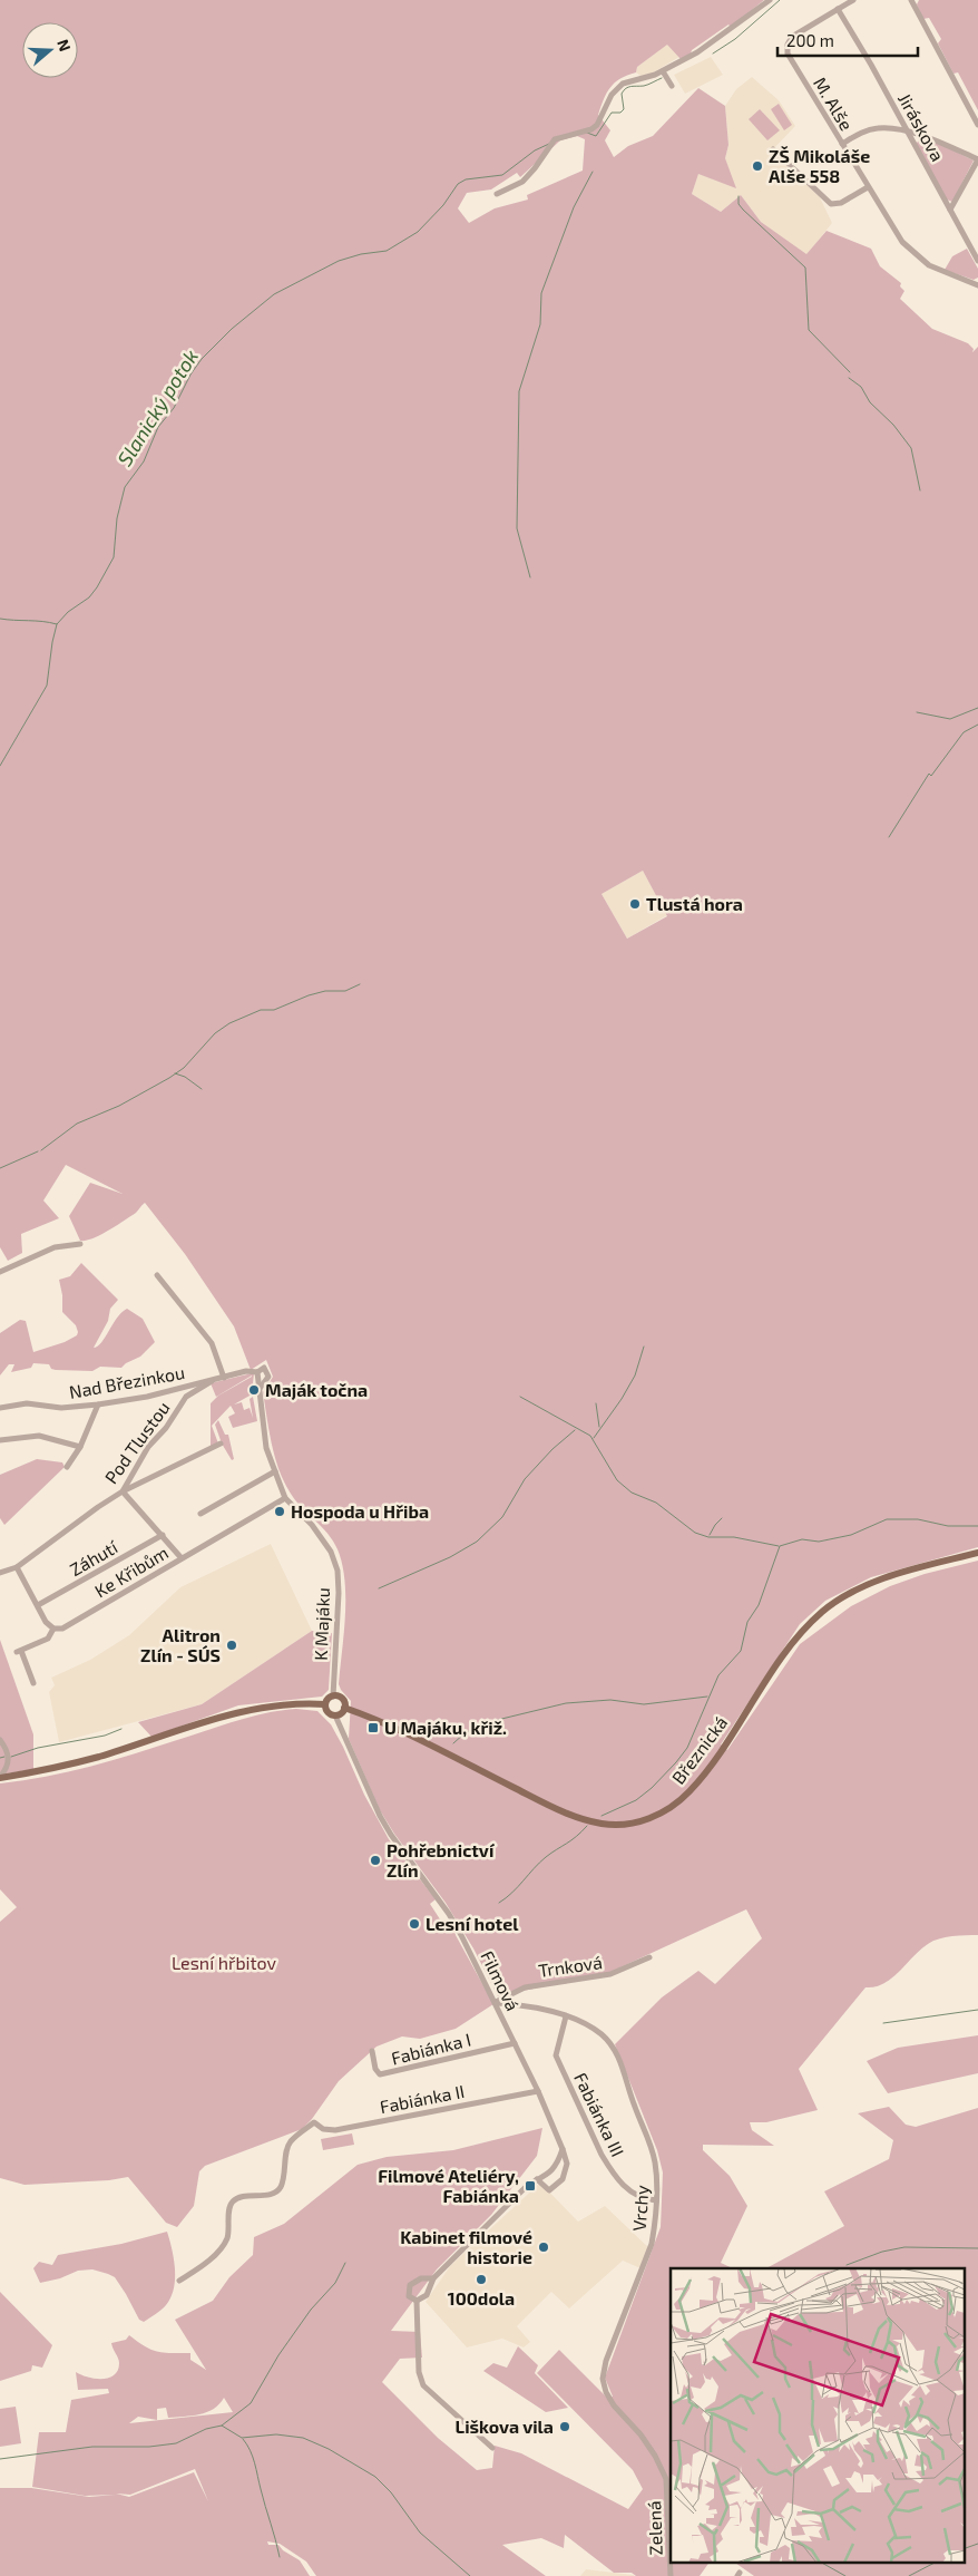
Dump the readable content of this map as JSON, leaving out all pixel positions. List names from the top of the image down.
{
  "streets": {
    "main road": ["Březnická"],
    "street": [
      "M. Alše",
      "Jiráskova",
      "Nad Březinkou",
      "Pod Tlustou",
      "Záhutí",
      "Ke Křibům",
      "K Majáku",
      "Trnková",
      "Filmová",
      "Fabiánka I",
      "Fabiánka II",
      "Fabiánka III",
      "Vrchy",
      "Zelená"
    ]
  },
  "crossings": [
    ["M. Alše", "Jiráskova"],
    ["Nad Březinkou", "Pod Tlustou"],
    ["Nad Březinkou", "K Majáku"],
    ["Ke Křibům", "K Majáku"],
    ["K Majáku", "Březnická"],
    ["K Majáku", "Filmová"],
    ["Březnická", "Filmová"],
    ["Trnková", "Filmová"],
    ["Trnková", "Vrchy"],
    ["Filmová", "Fabiánka I"],
    ["Filmová", "Fabiánka II"],
    ["Filmová", "Vrchy"],
    ["Fabiánka III", "Vrchy"],
    ["Vrchy", "Zelená"]
  ],
  "water": ["Slanický potok"],
  "parks": ["Lesní hřbitov"],
  "places": {
    "other": [
      "ZŠ Mikoláše Alše 558",
      "Tlustá hora",
      "Maják točna",
      "Hospoda u Hřiba",
      "Alitron Zlín - SÚS",
      "Pohřebnictví Zlín",
      "Lesní hotel",
      "Kabinet filmové historie",
      "100dola",
      "Liškova vila"
    ],
    "transit": ["U Majáku, křiž.", "Filmové Ateliéry, Fabiánka"]
  },
  "scale_bar": "200 m",
  "north": "right"
}
